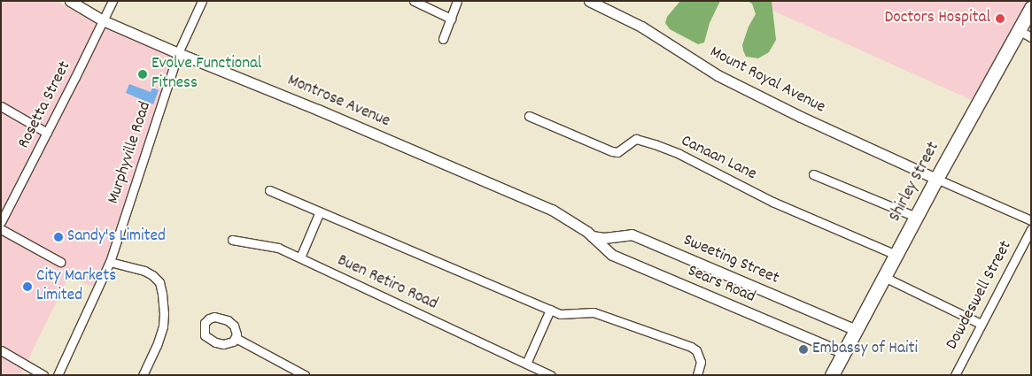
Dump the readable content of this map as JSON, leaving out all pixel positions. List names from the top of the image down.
{
  "streets": {
    "highway": ["Shirley Street"],
    "street": [
      "Mount Royal Avenue",
      "Montrose Avenue",
      "Rosetta Street",
      "Murphyville Road",
      "Canaan Lane",
      "Sweeting Street",
      "Buen Retiro Road",
      "Sears Road",
      "Dowdeswell Street"
    ]
  },
  "crossings": [
    ["Mount Royal Avenue", "Shirley Street"],
    ["Montrose Avenue", "Rosetta Street"],
    ["Montrose Avenue", "Murphyville Road"],
    ["Montrose Avenue", "Sweeting Street"],
    ["Montrose Avenue", "Sears Road"],
    ["Canaan Lane", "Shirley Street"],
    ["Shirley Street", "Sweeting Street"],
    ["Shirley Street", "Sears Road"],
    ["Sweeting Street", "Sears Road"]
  ],
  "places": [
    "Doctors Hospital",
    "Evolve Functional Fitness",
    "Sandy's Limited",
    "City Markets Limited",
    "Embassy of Haiti"
  ]
}
